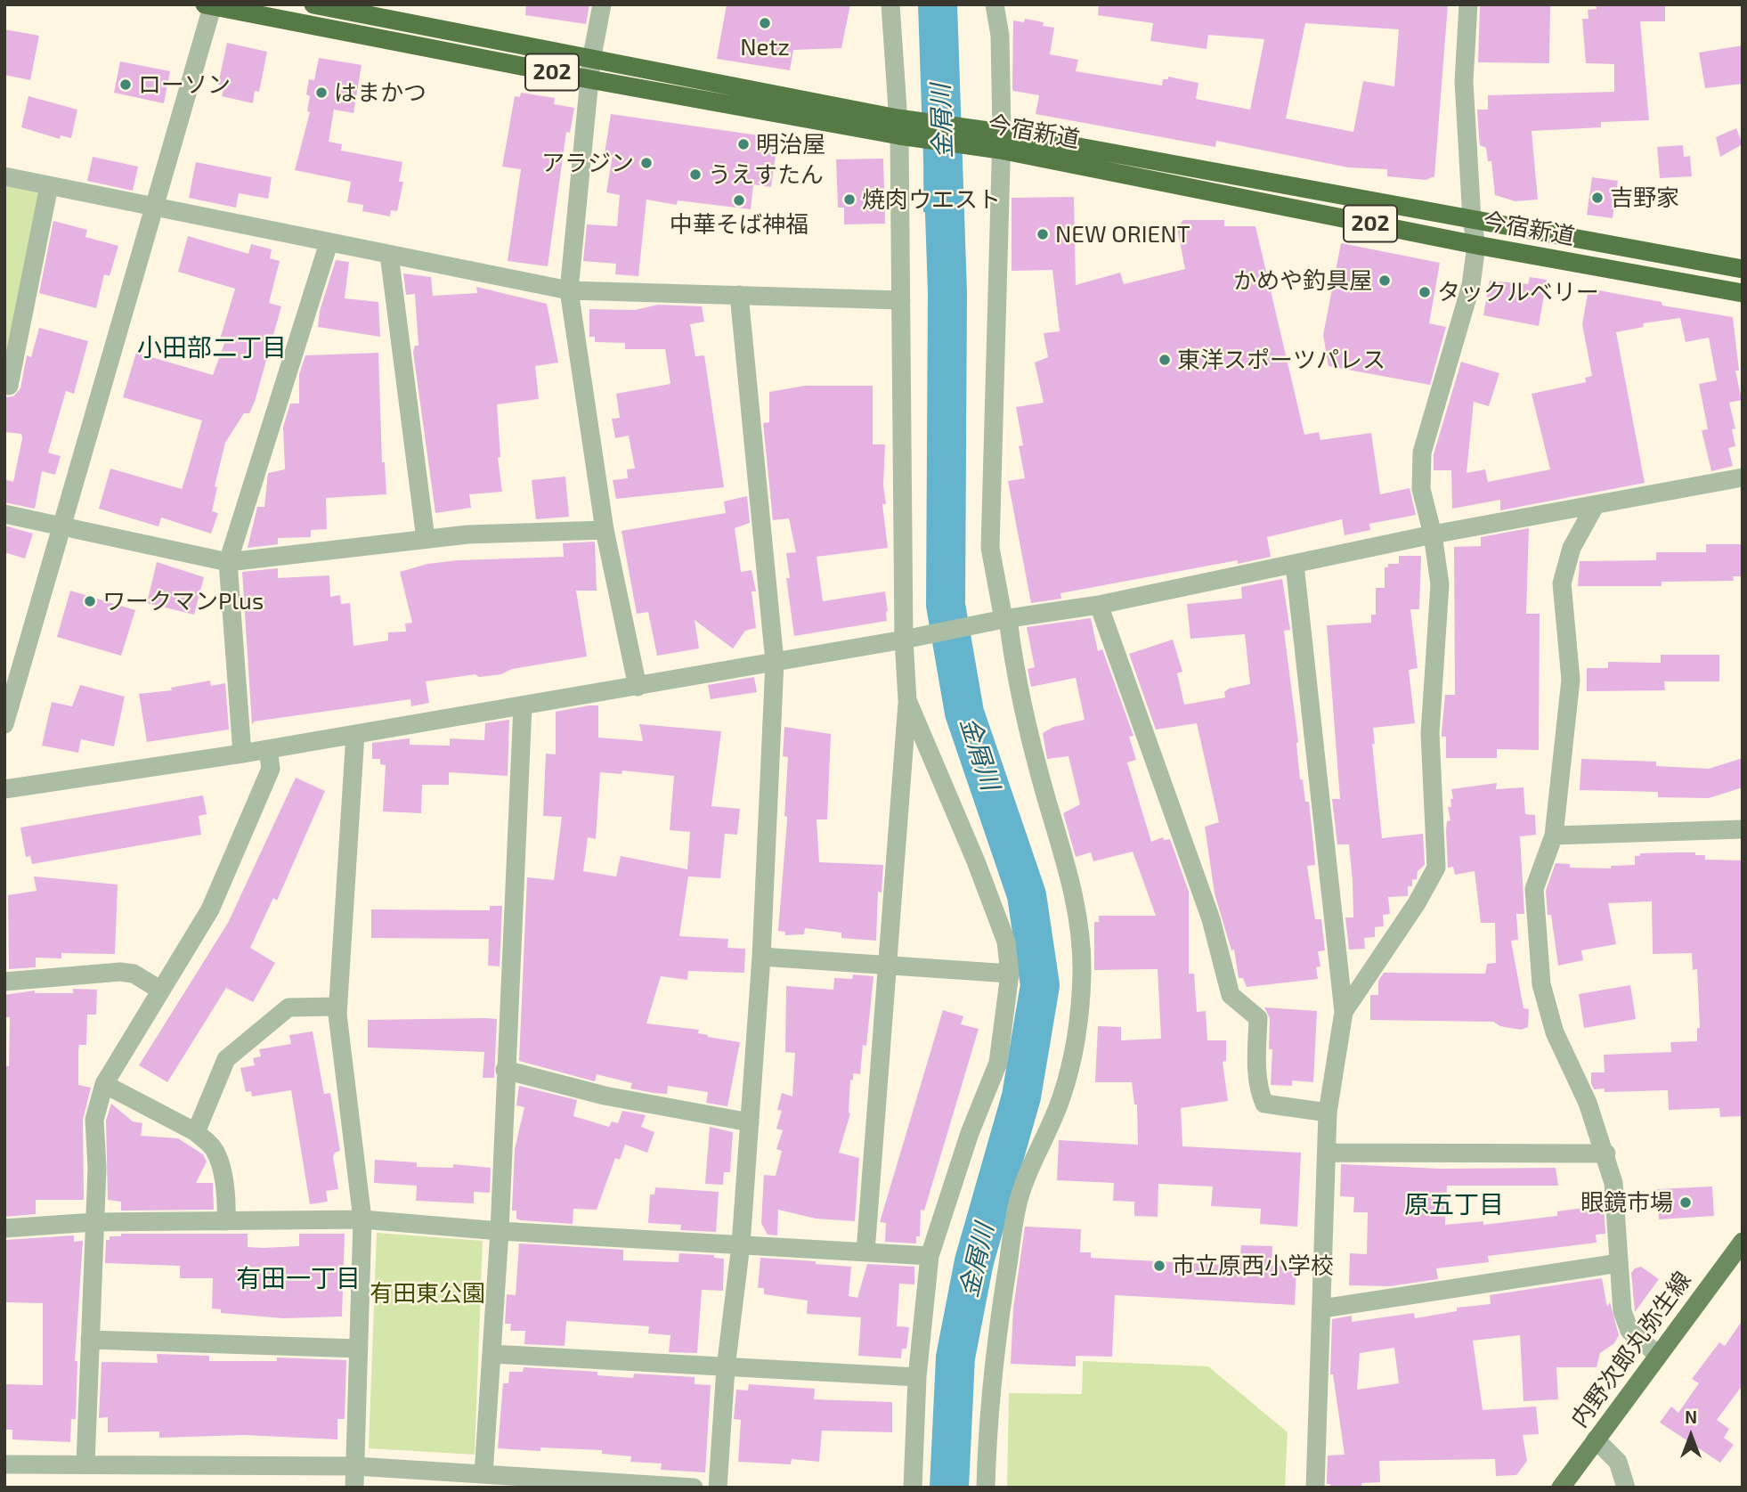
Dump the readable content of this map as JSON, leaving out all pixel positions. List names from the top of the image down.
{
  "streets": {
    "highway": ["202", "今宿新道"],
    "main road": ["内野次郎丸弥生線"]
  },
  "districts": ["小田部二丁目", "原五丁目", "有田一丁目"],
  "water": ["金屑川"],
  "parks": ["有田東公園"],
  "places": [
    "Netz",
    "ローソン",
    "はまかつ",
    "明治屋",
    "アラジン",
    "うえすたん",
    "吉野家",
    "焼肉ウエスト",
    "中華そば神福",
    "NEW ORIENT",
    "かめや釣具屋",
    "タックルベリー",
    "東洋スポーツパレス",
    "ワークマンPlus",
    "眼鏡市場",
    "市立原西小学校"
  ],
  "north": "top"
}
